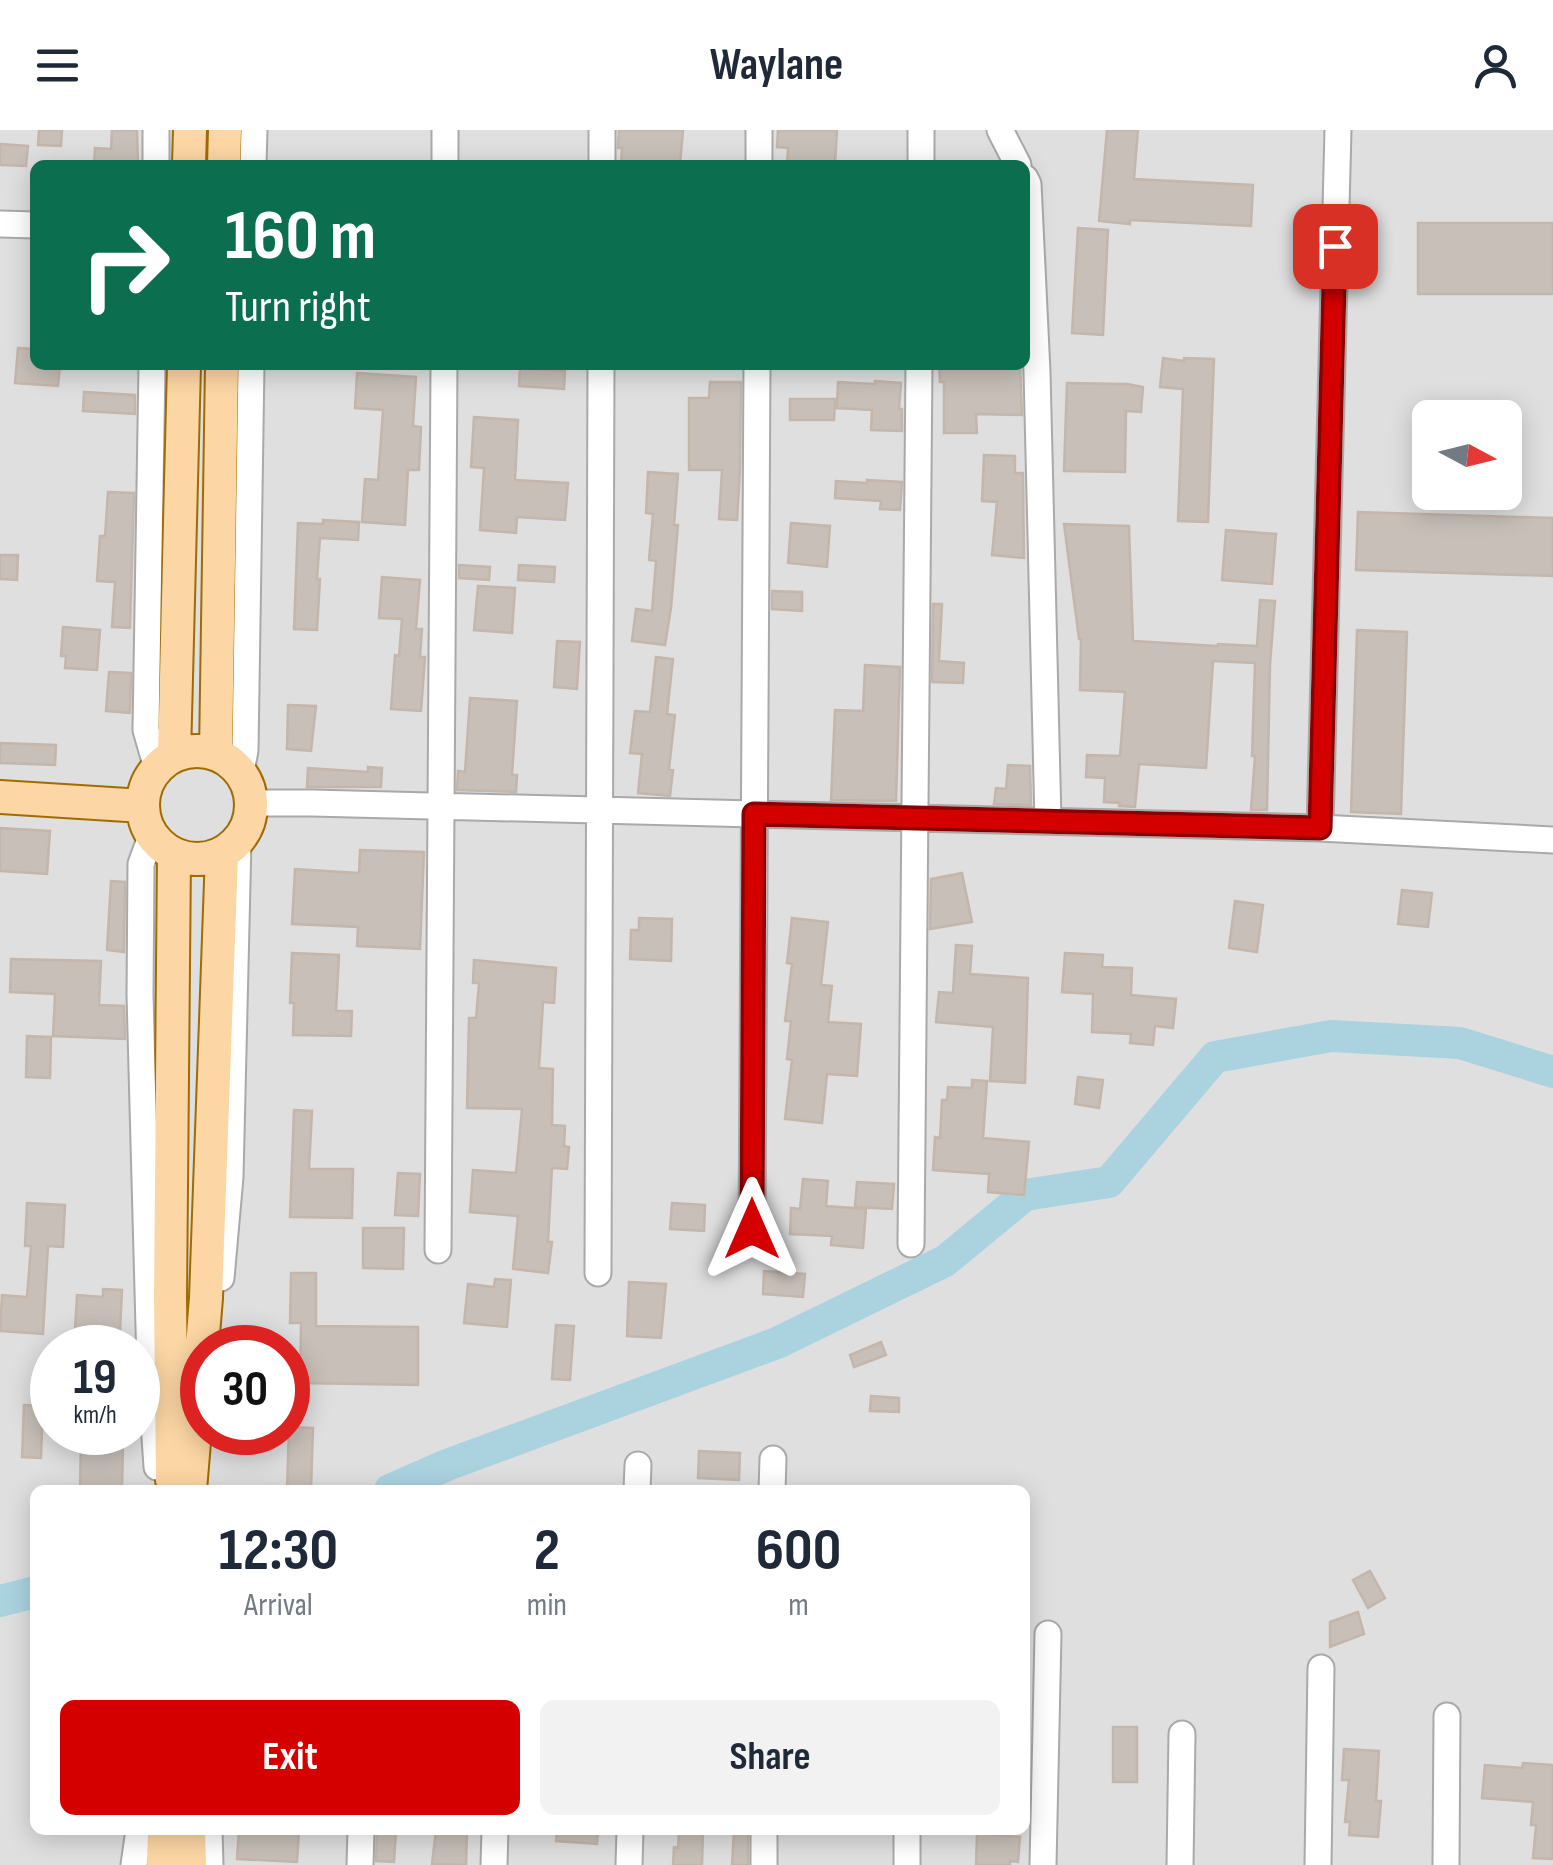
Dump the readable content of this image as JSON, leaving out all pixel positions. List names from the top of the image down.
{
  "north": "right",
  "page": {
    "header": "Waylane",
    "turn": ["160 m", "Turn right"],
    "speed": "19 km/h",
    "limit": "30",
    "eta": [
      "12:30",
      "Arrival",
      "2",
      "min",
      "600",
      "m"
    ],
    "buttons": ["Exit", "Share"]
  }
}
